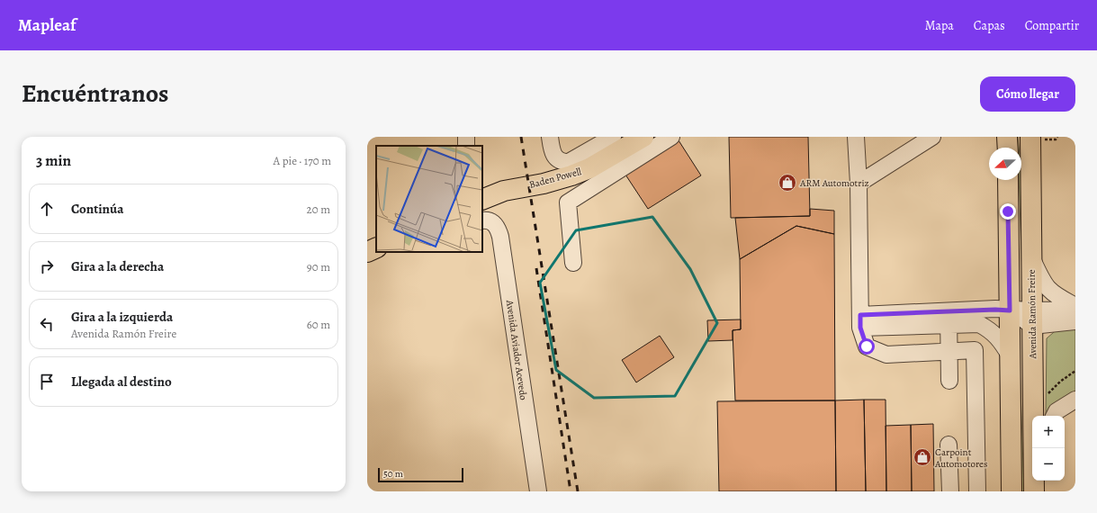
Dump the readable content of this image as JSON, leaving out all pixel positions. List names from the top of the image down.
{
  "streets": {
    "main road": ["Baden Powell", "Avenida Ramón Freire"],
    "street": ["Avenida Aviador Acevedo"]
  },
  "places": {
    "shop": ["ARM Automotriz", "Carpoint Automotores"]
  },
  "scale_bar": "50 m",
  "north": "left",
  "page": {
    "header": "Mapleaf",
    "nav": ["Mapa", "Capas", "Compartir"],
    "title": "Encuéntranos",
    "buttons": "Cómo llegar",
    "heading": ["3 min", "A pie · 170 m"],
    "list": [
      ["Continúa", "20 m"],
      ["Gira a la derecha", "90 m"],
      ["Gira a la izquierda", "Avenida Ramón Freire", "60 m"],
      "Llegada al destino"
    ],
    "map_buttons": ["+", "−"],
    "scale": "50 m"
  }
}
